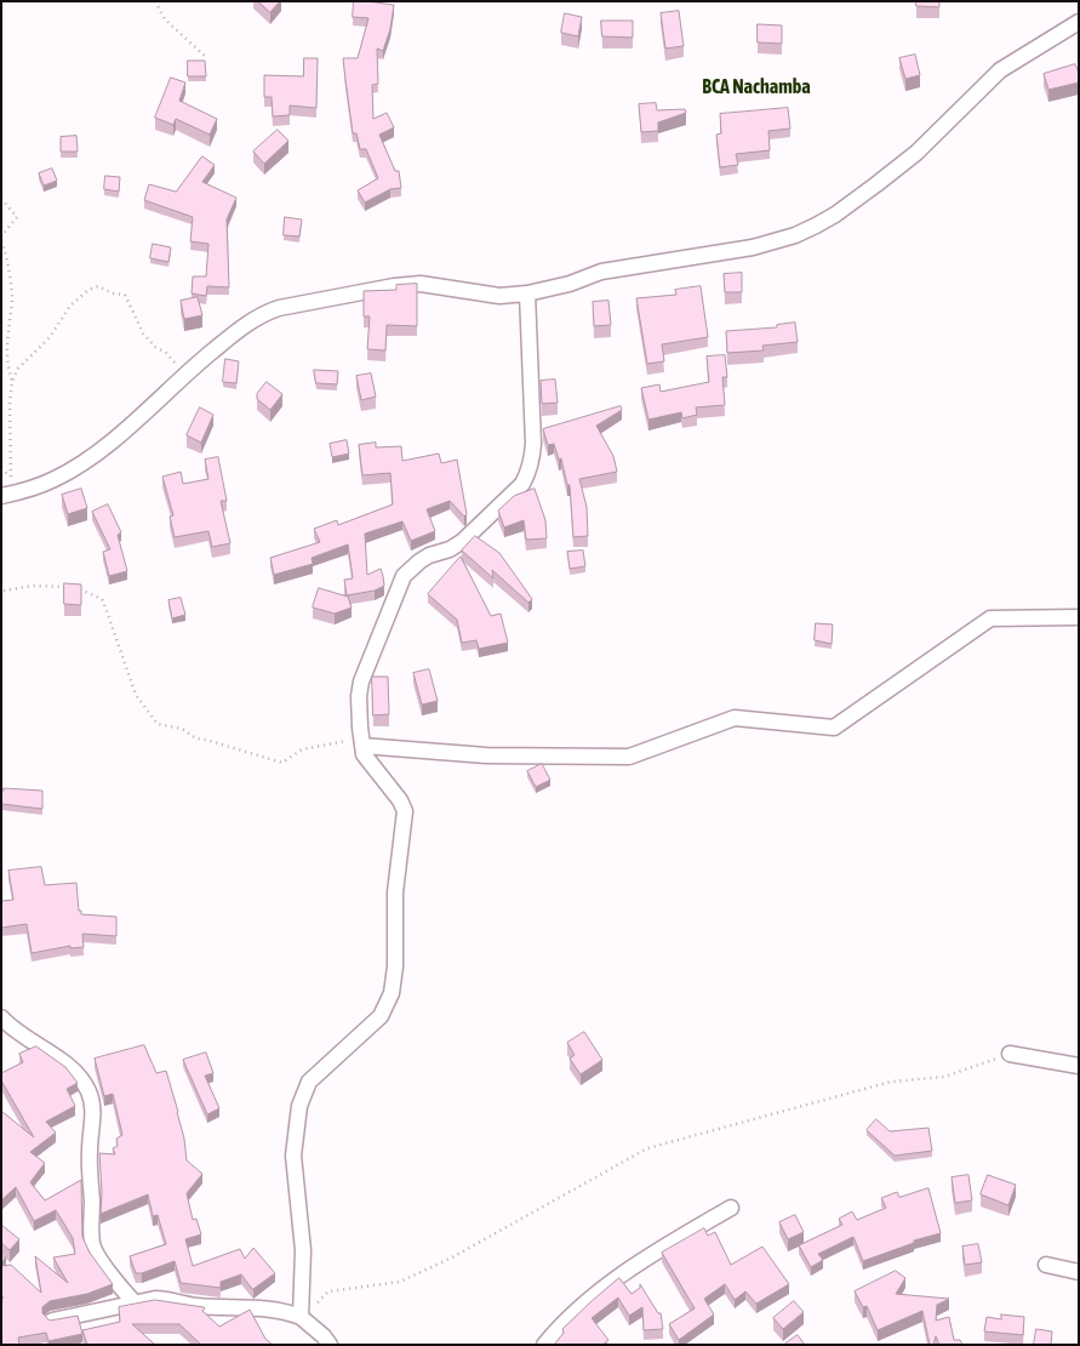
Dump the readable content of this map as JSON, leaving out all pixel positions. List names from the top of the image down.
{
  "districts": ["BCA Nachamba"]
}
